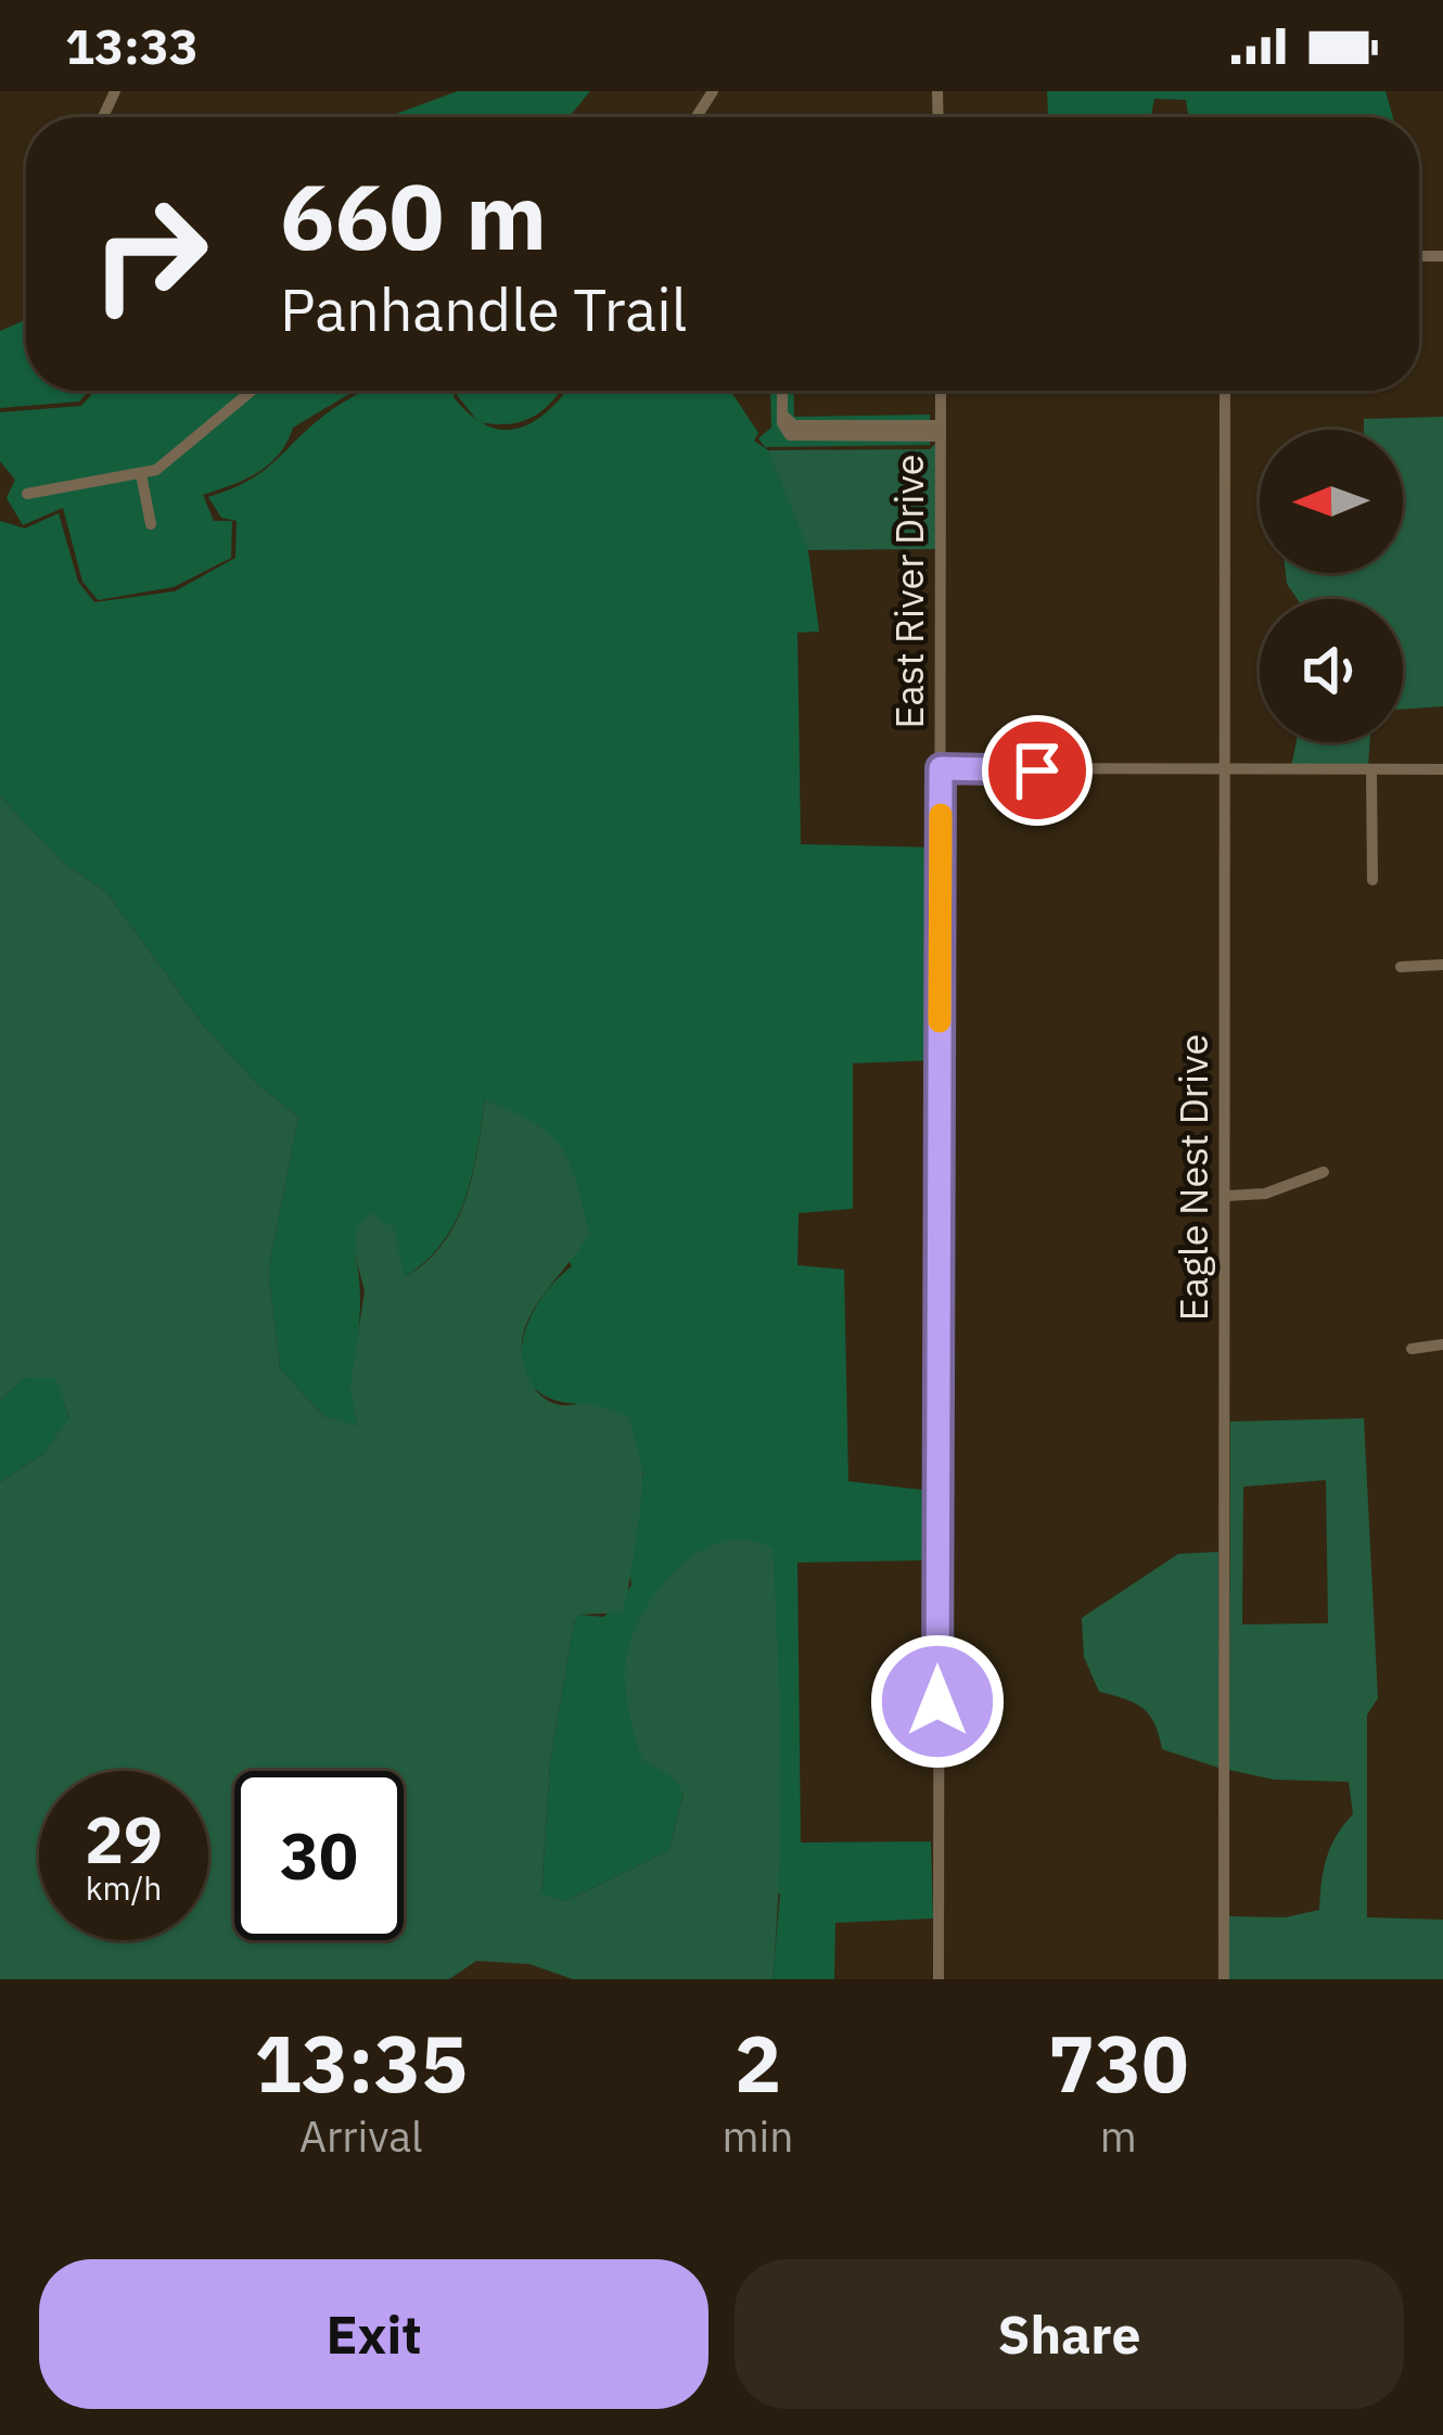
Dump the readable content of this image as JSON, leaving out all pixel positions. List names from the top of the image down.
{
  "streets": {
    "street": ["East River Drive", "Eagle Nest Drive"]
  },
  "north": "left",
  "page": {
    "status": "13:33",
    "turn": ["660 m", "Panhandle Trail"],
    "speed": "29 km/h",
    "limit": "30",
    "eta": [
      "13:35",
      "Arrival",
      "2",
      "min",
      "730",
      "m"
    ],
    "buttons": ["Exit", "Share"]
  }
}
